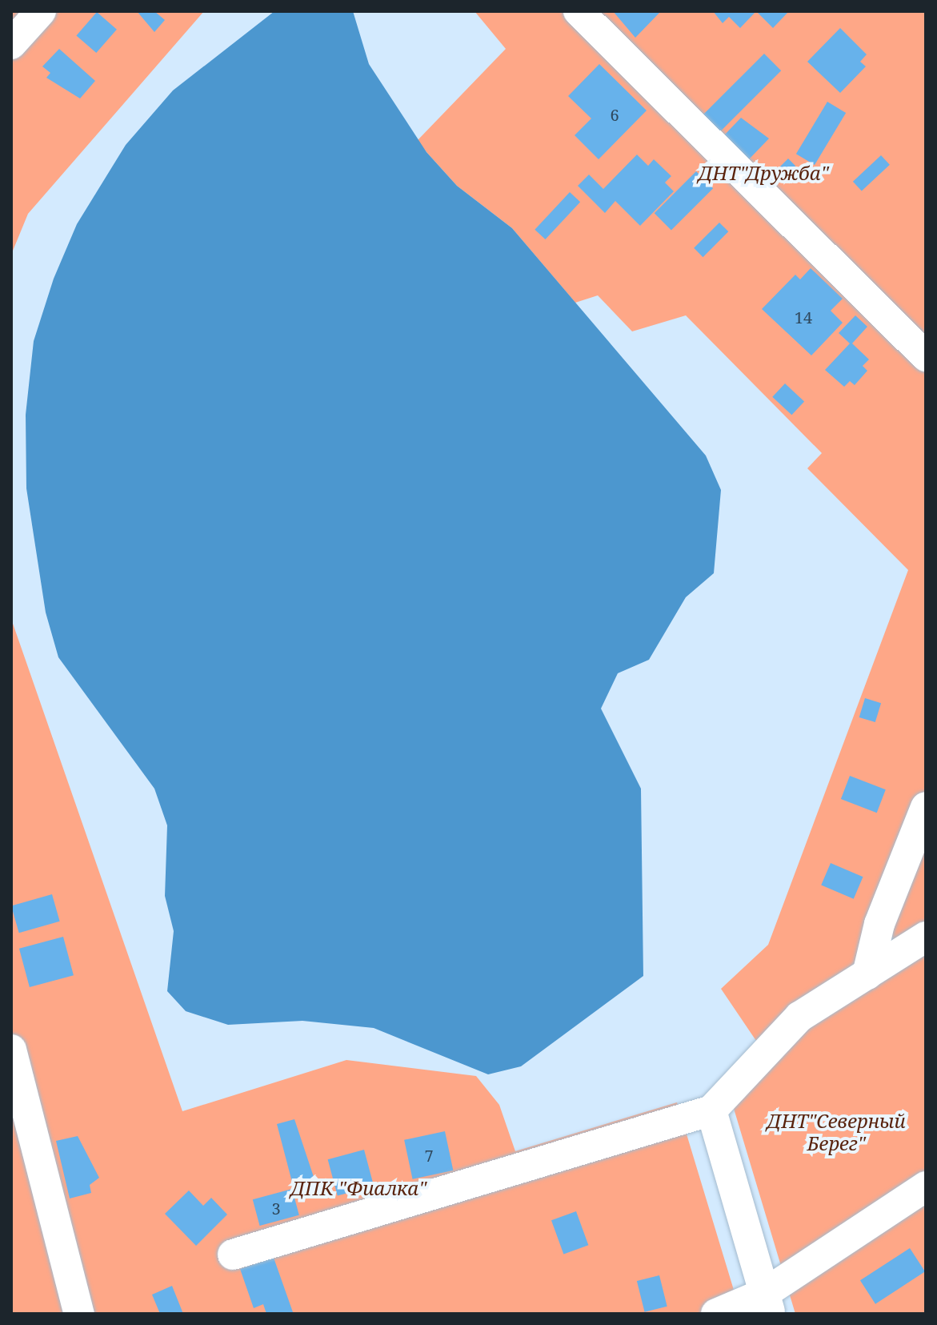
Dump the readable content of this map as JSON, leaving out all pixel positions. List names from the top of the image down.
{
  "parks": ["ДНТ\"Дружба\"", "ДНТ\"Северный Берег\"", "ДПК \"Фиалка\""],
  "house_numbers": [
    "6",
    "14",
    "7",
    "3"
  ]
}
